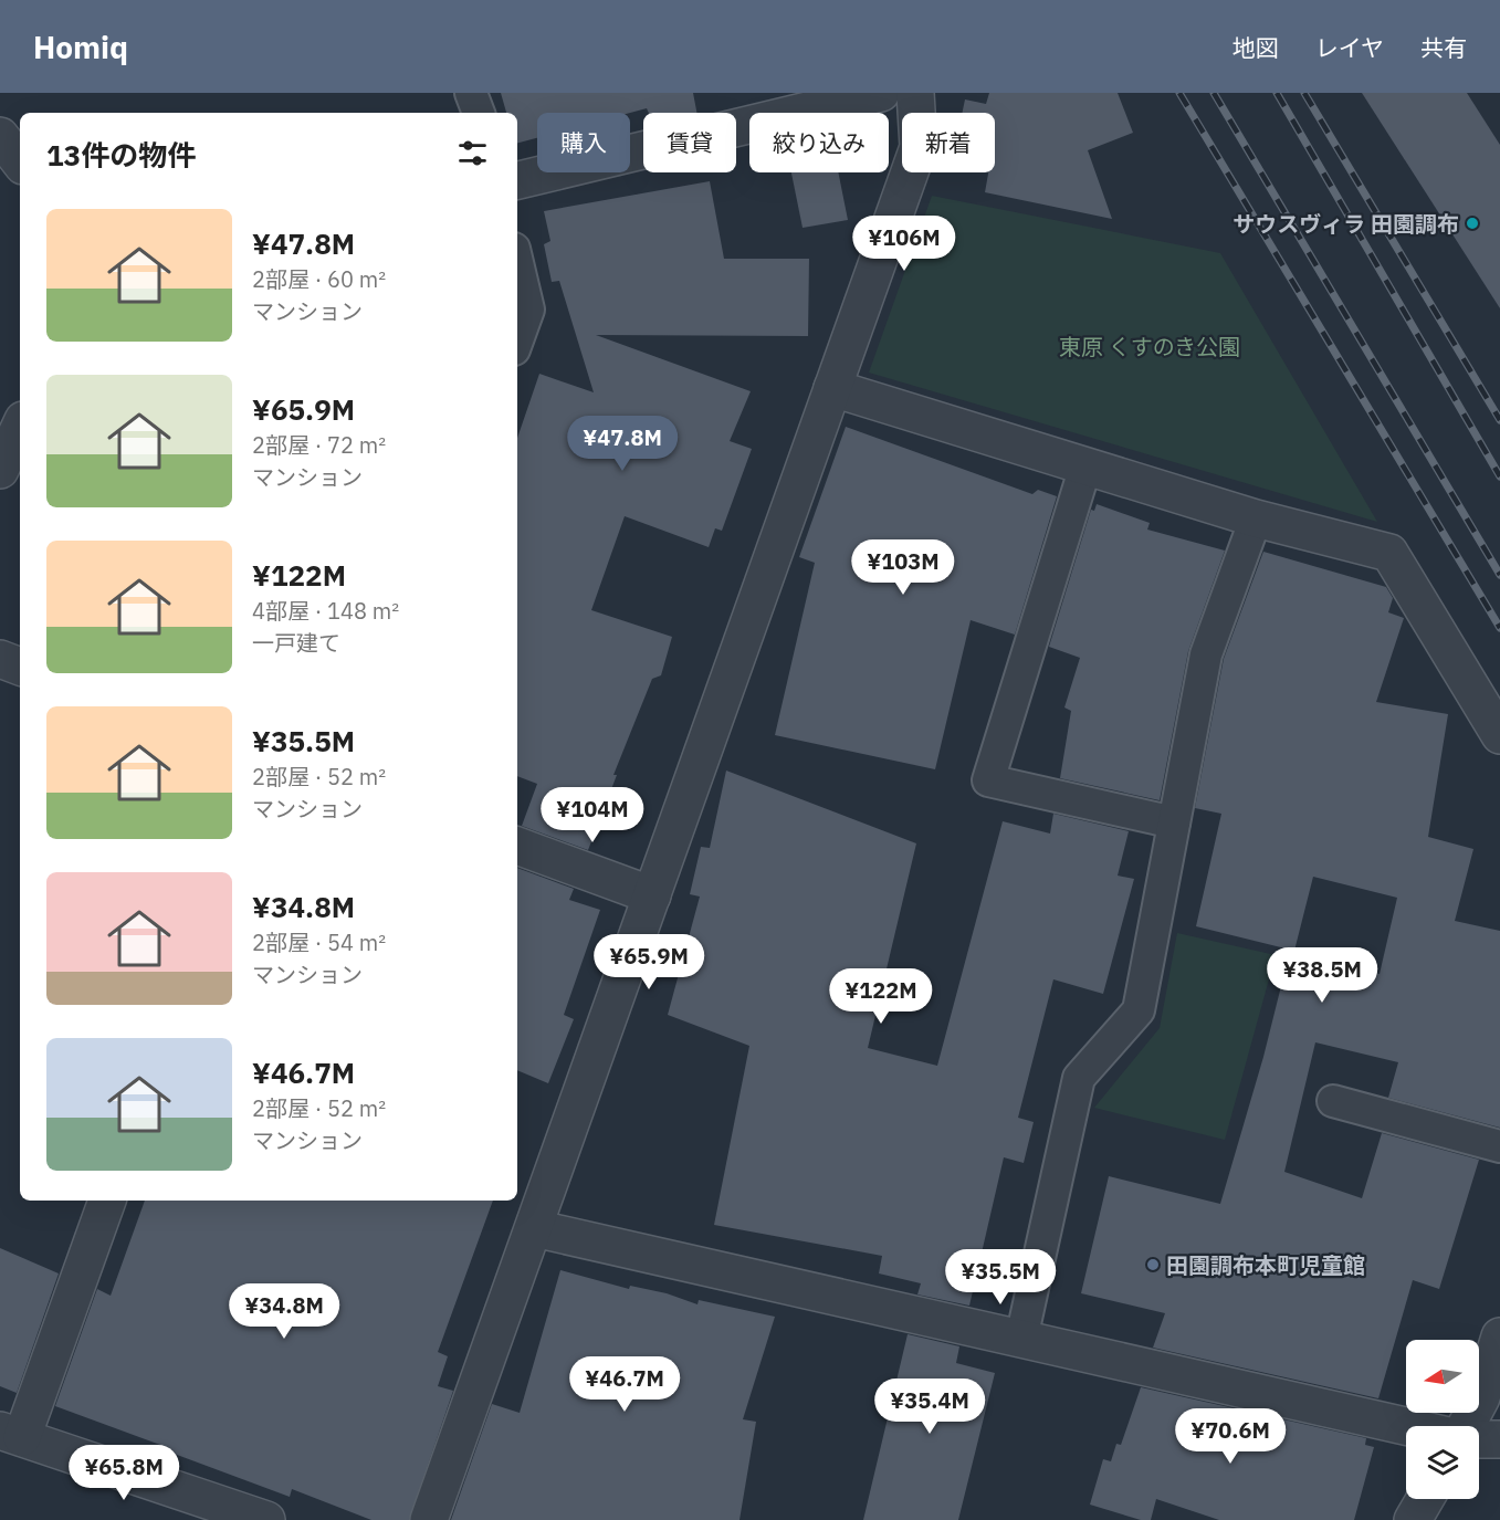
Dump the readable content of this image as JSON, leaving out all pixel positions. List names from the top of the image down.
{
  "parks": ["東原 くすのき公園"],
  "places": ["サウスヴィラ 田園調布", "田園調布本町児童館"],
  "north": "left",
  "page": {
    "header": "Homiq",
    "nav": ["地図", "レイヤ", "共有"],
    "chip": [
      "購入",
      "賃貸",
      "絞り込み",
      "新着"
    ],
    "heading": "13件の物件",
    "list": [
      {
        "name": "¥47.8M",
        "note": "2部屋 · 60 m² · マンション"
      },
      {
        "name": "¥65.9M",
        "note": "2部屋 · 72 m² · マンション"
      },
      {
        "name": "¥122M",
        "note": "4部屋 · 148 m² · 一戸建て"
      },
      {
        "name": "¥35.5M",
        "note": "2部屋 · 52 m² · マンション"
      },
      {
        "name": "¥34.8M",
        "note": "2部屋 · 54 m² · マンション"
      },
      {
        "name": "¥46.7M",
        "note": "2部屋 · 52 m² · マンション"
      }
    ],
    "price": [
      "¥106M",
      "¥47.8M",
      "¥103M",
      "¥104M",
      "¥65.9M",
      "¥38.5M",
      "¥122M",
      "¥35.5M",
      "¥34.8M",
      "¥46.7M",
      "¥35.4M",
      "¥70.6M",
      "¥65.8M"
    ]
  }
}
